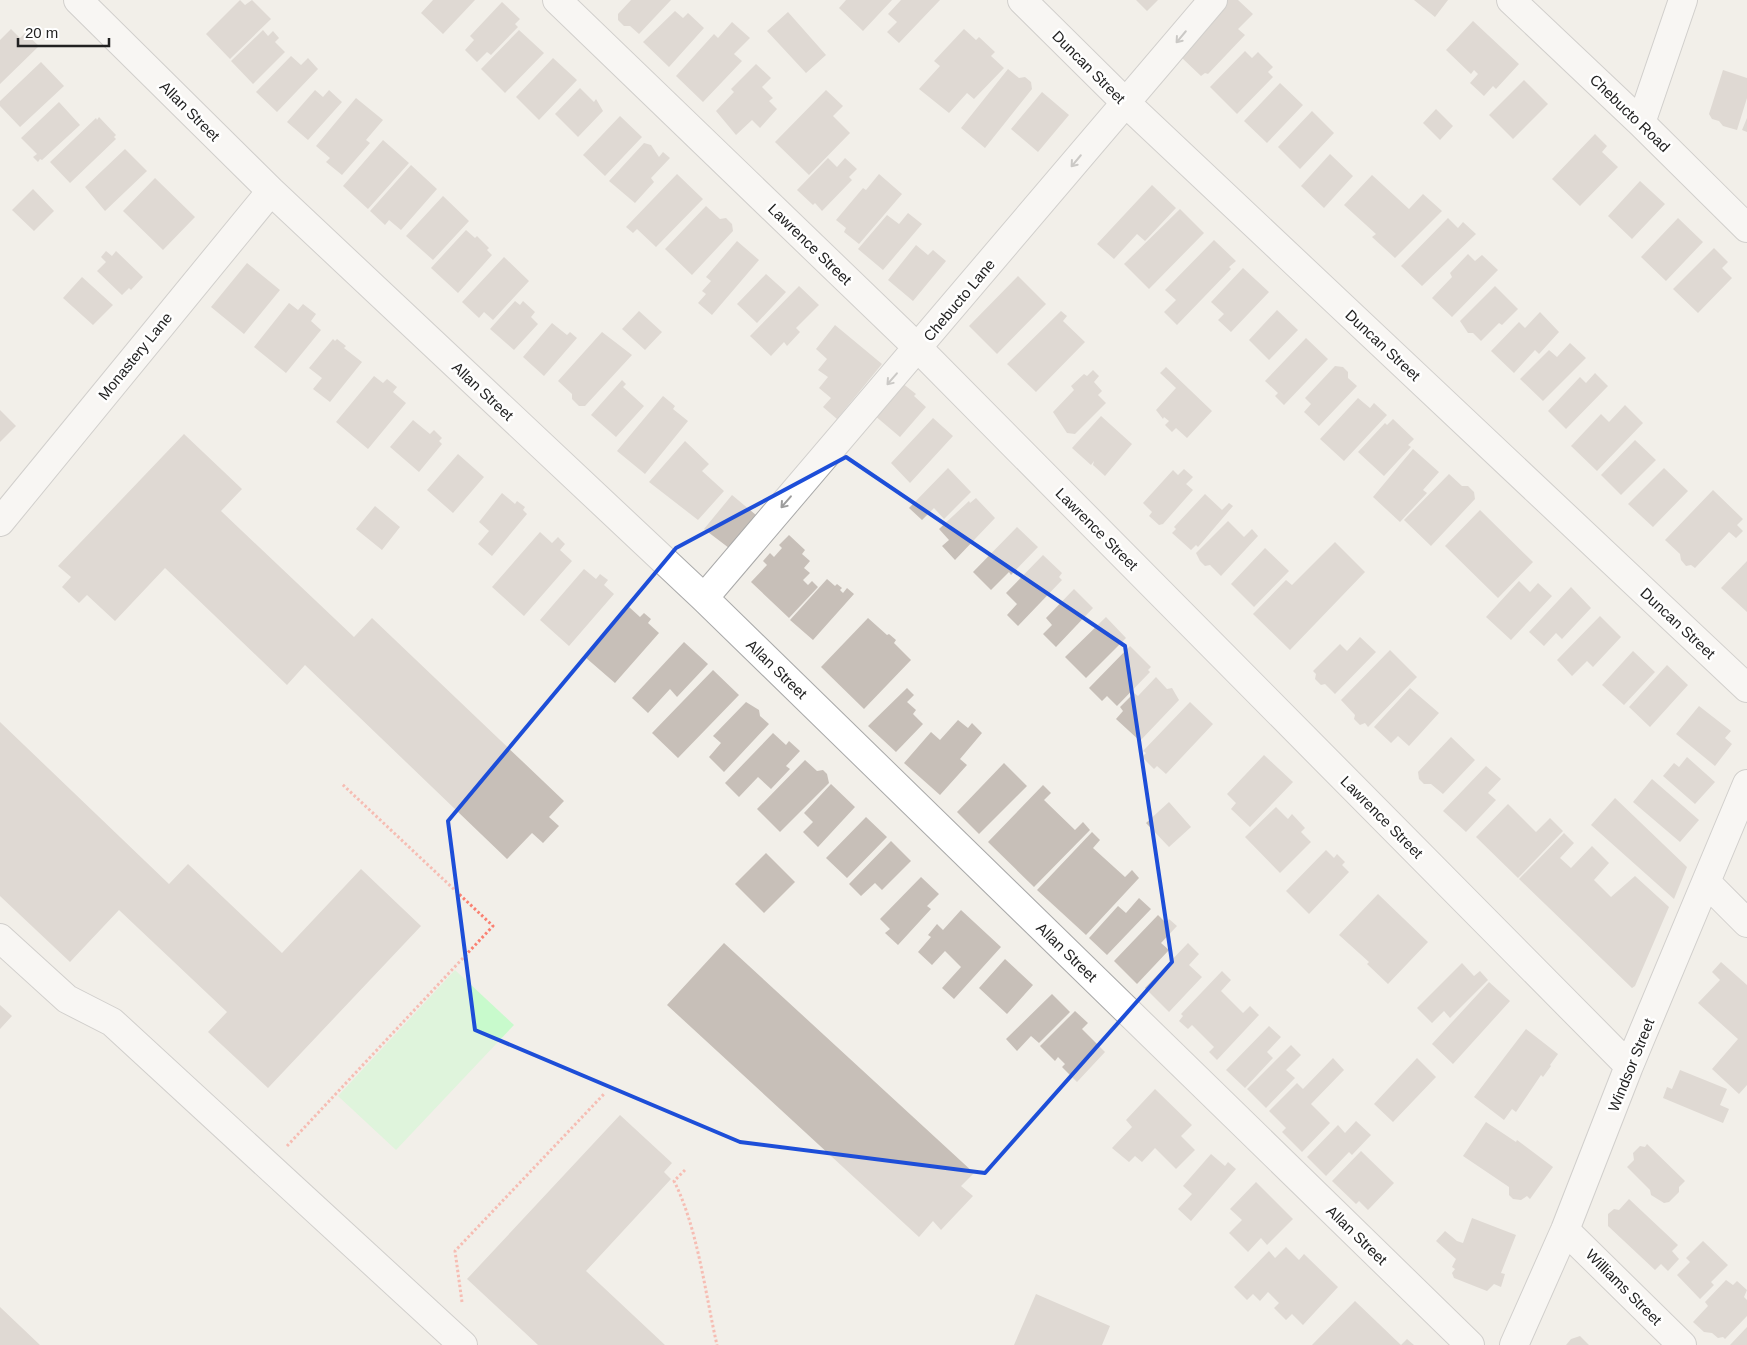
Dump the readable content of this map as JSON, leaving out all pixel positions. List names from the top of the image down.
{
  "streets": {
    "street": [
      "Duncan Street",
      "Allan Street",
      "Chebucto Road",
      "Lawrence Street",
      "Chebucto Lane",
      "Monastery Lane",
      "Windsor Street",
      "Williams Street"
    ]
  },
  "crossings": [
    ["Duncan Street", "Chebucto Lane"],
    ["Allan Street", "Chebucto Lane"],
    ["Allan Street", "Monastery Lane"],
    ["Lawrence Street", "Chebucto Lane"],
    ["Lawrence Street", "Windsor Street"],
    ["Windsor Street", "Williams Street"]
  ],
  "one_way": ["Chebucto Lane"],
  "scale_bar": "20 m"
}
